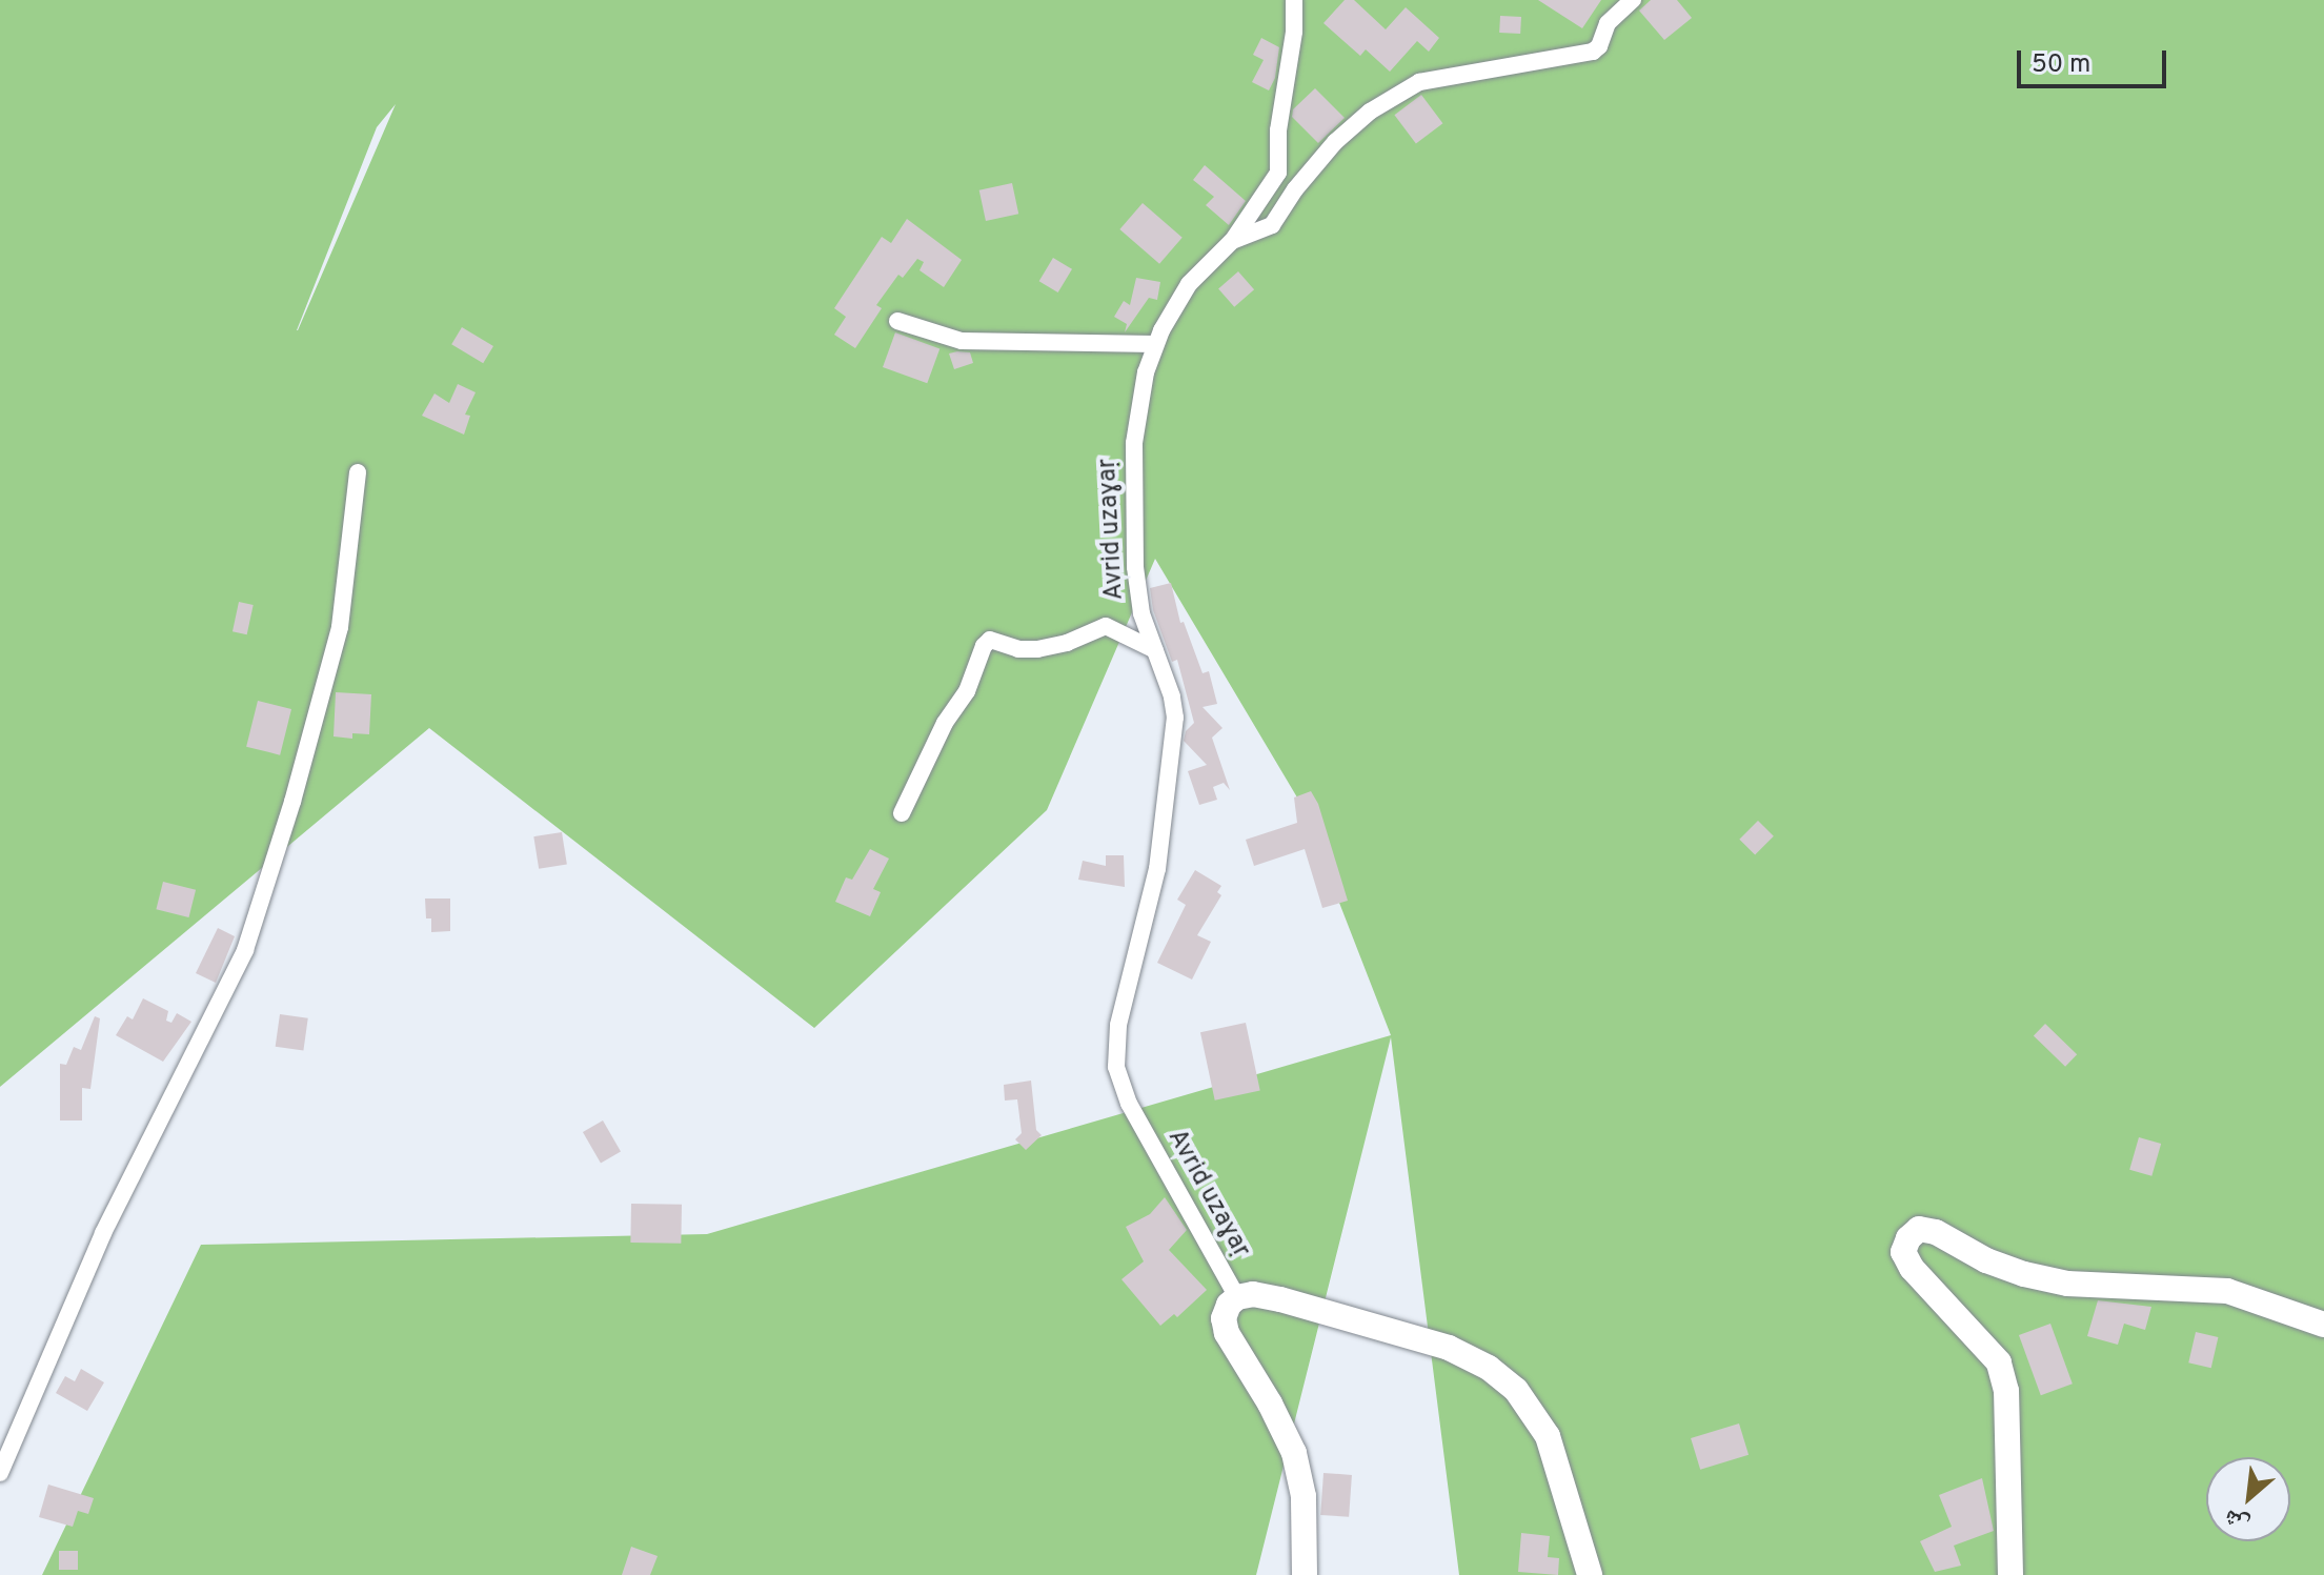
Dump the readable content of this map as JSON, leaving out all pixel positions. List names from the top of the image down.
{
  "streets": {
    "street": ["Avrid uzaɣaṛ"]
  },
  "scale_bar": "50 m",
  "north": "bottom left"
}
